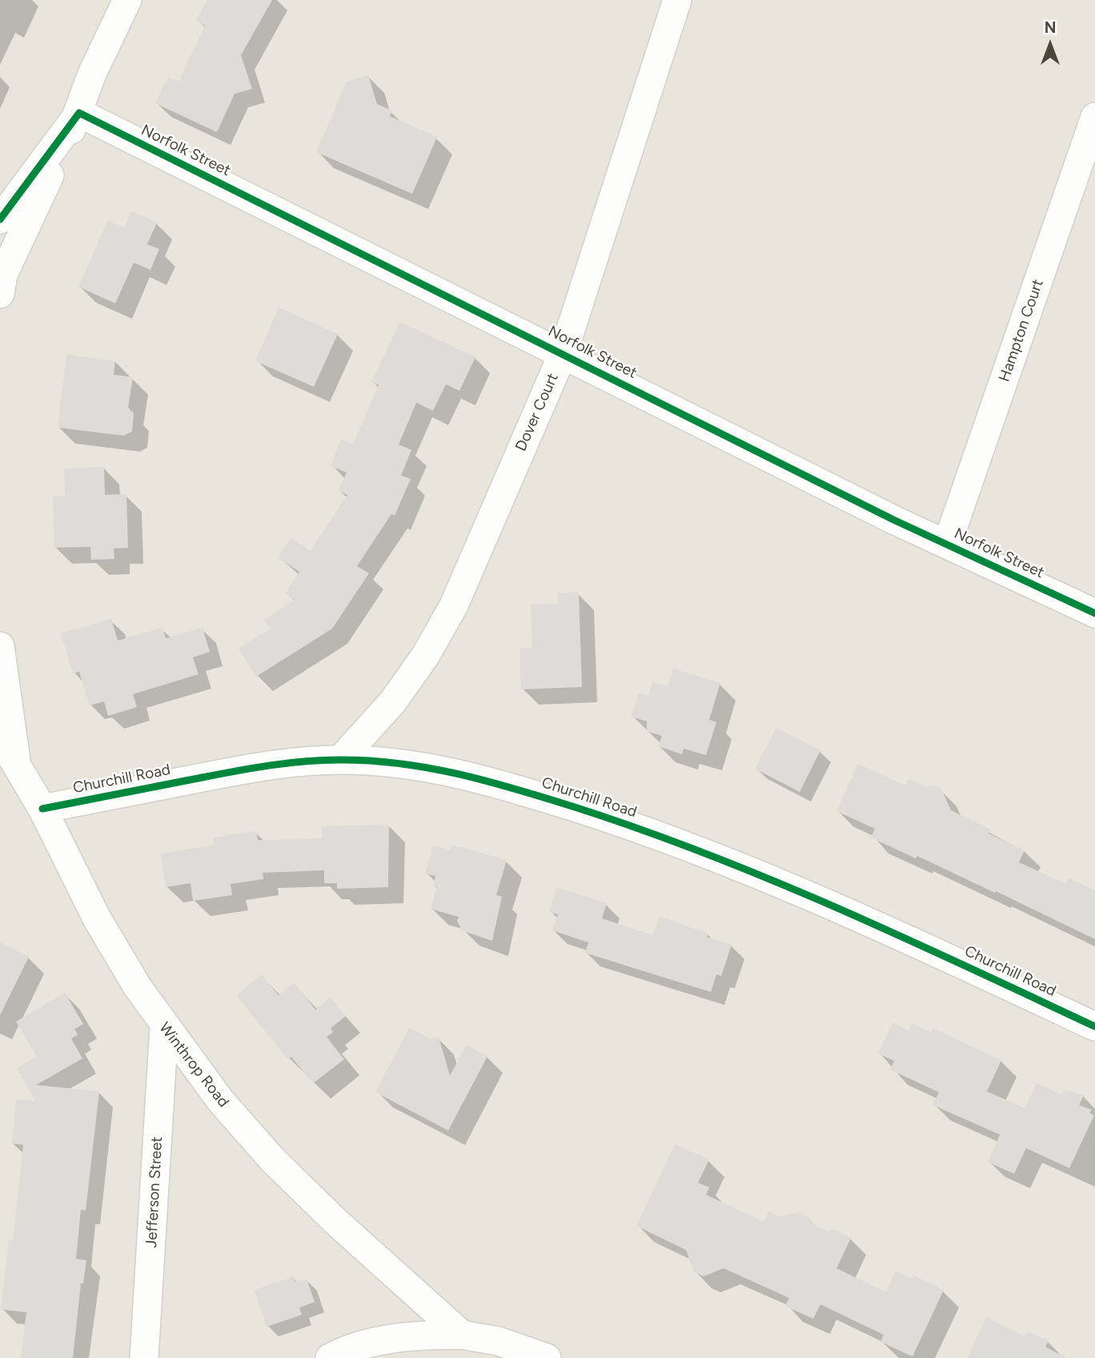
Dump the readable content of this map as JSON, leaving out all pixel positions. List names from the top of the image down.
{
  "streets": {
    "street": [
      "Norfolk Street",
      "Hampton Court",
      "Dover Court",
      "Churchill Road",
      "Winthrop Road",
      "Jefferson Street"
    ]
  },
  "crossings": [
    ["Norfolk Street", "Hampton Court"],
    ["Norfolk Street", "Dover Court"],
    ["Dover Court", "Churchill Road"],
    ["Churchill Road", "Winthrop Road"],
    ["Winthrop Road", "Jefferson Street"]
  ],
  "north": "top"
}
